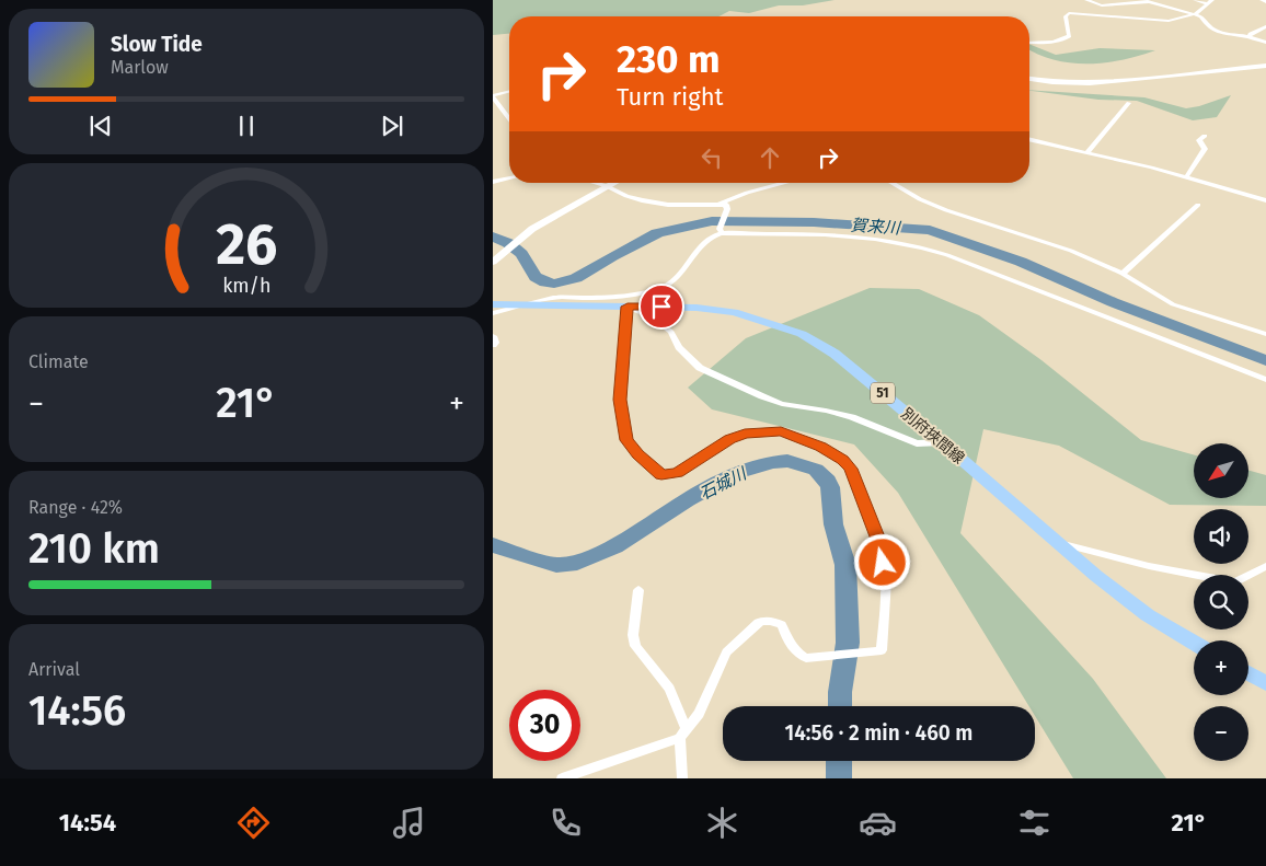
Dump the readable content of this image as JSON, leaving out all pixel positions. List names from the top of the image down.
{
  "streets": {
    "main road": ["51", "別府挾間線"]
  },
  "water": ["賀来川", "石城川"],
  "north": "bottom left",
  "page": {
    "turn": ["230 m", "Turn right"],
    "song": ["Slow Tide", "Marlow"],
    "tile": [
      "Climate",
      ["Range · 42%", "210 km"],
      ["Arrival", "14:56"]
    ],
    "heat": ["−", "21°", "+"],
    "map_buttons": ["+", "−"],
    "limit": "30",
    "trip": "14:56 · 2 min · 460 m",
    "tabs": ["14:54", "21°"],
    "gauge": ["26", "km/h"]
  }
}
